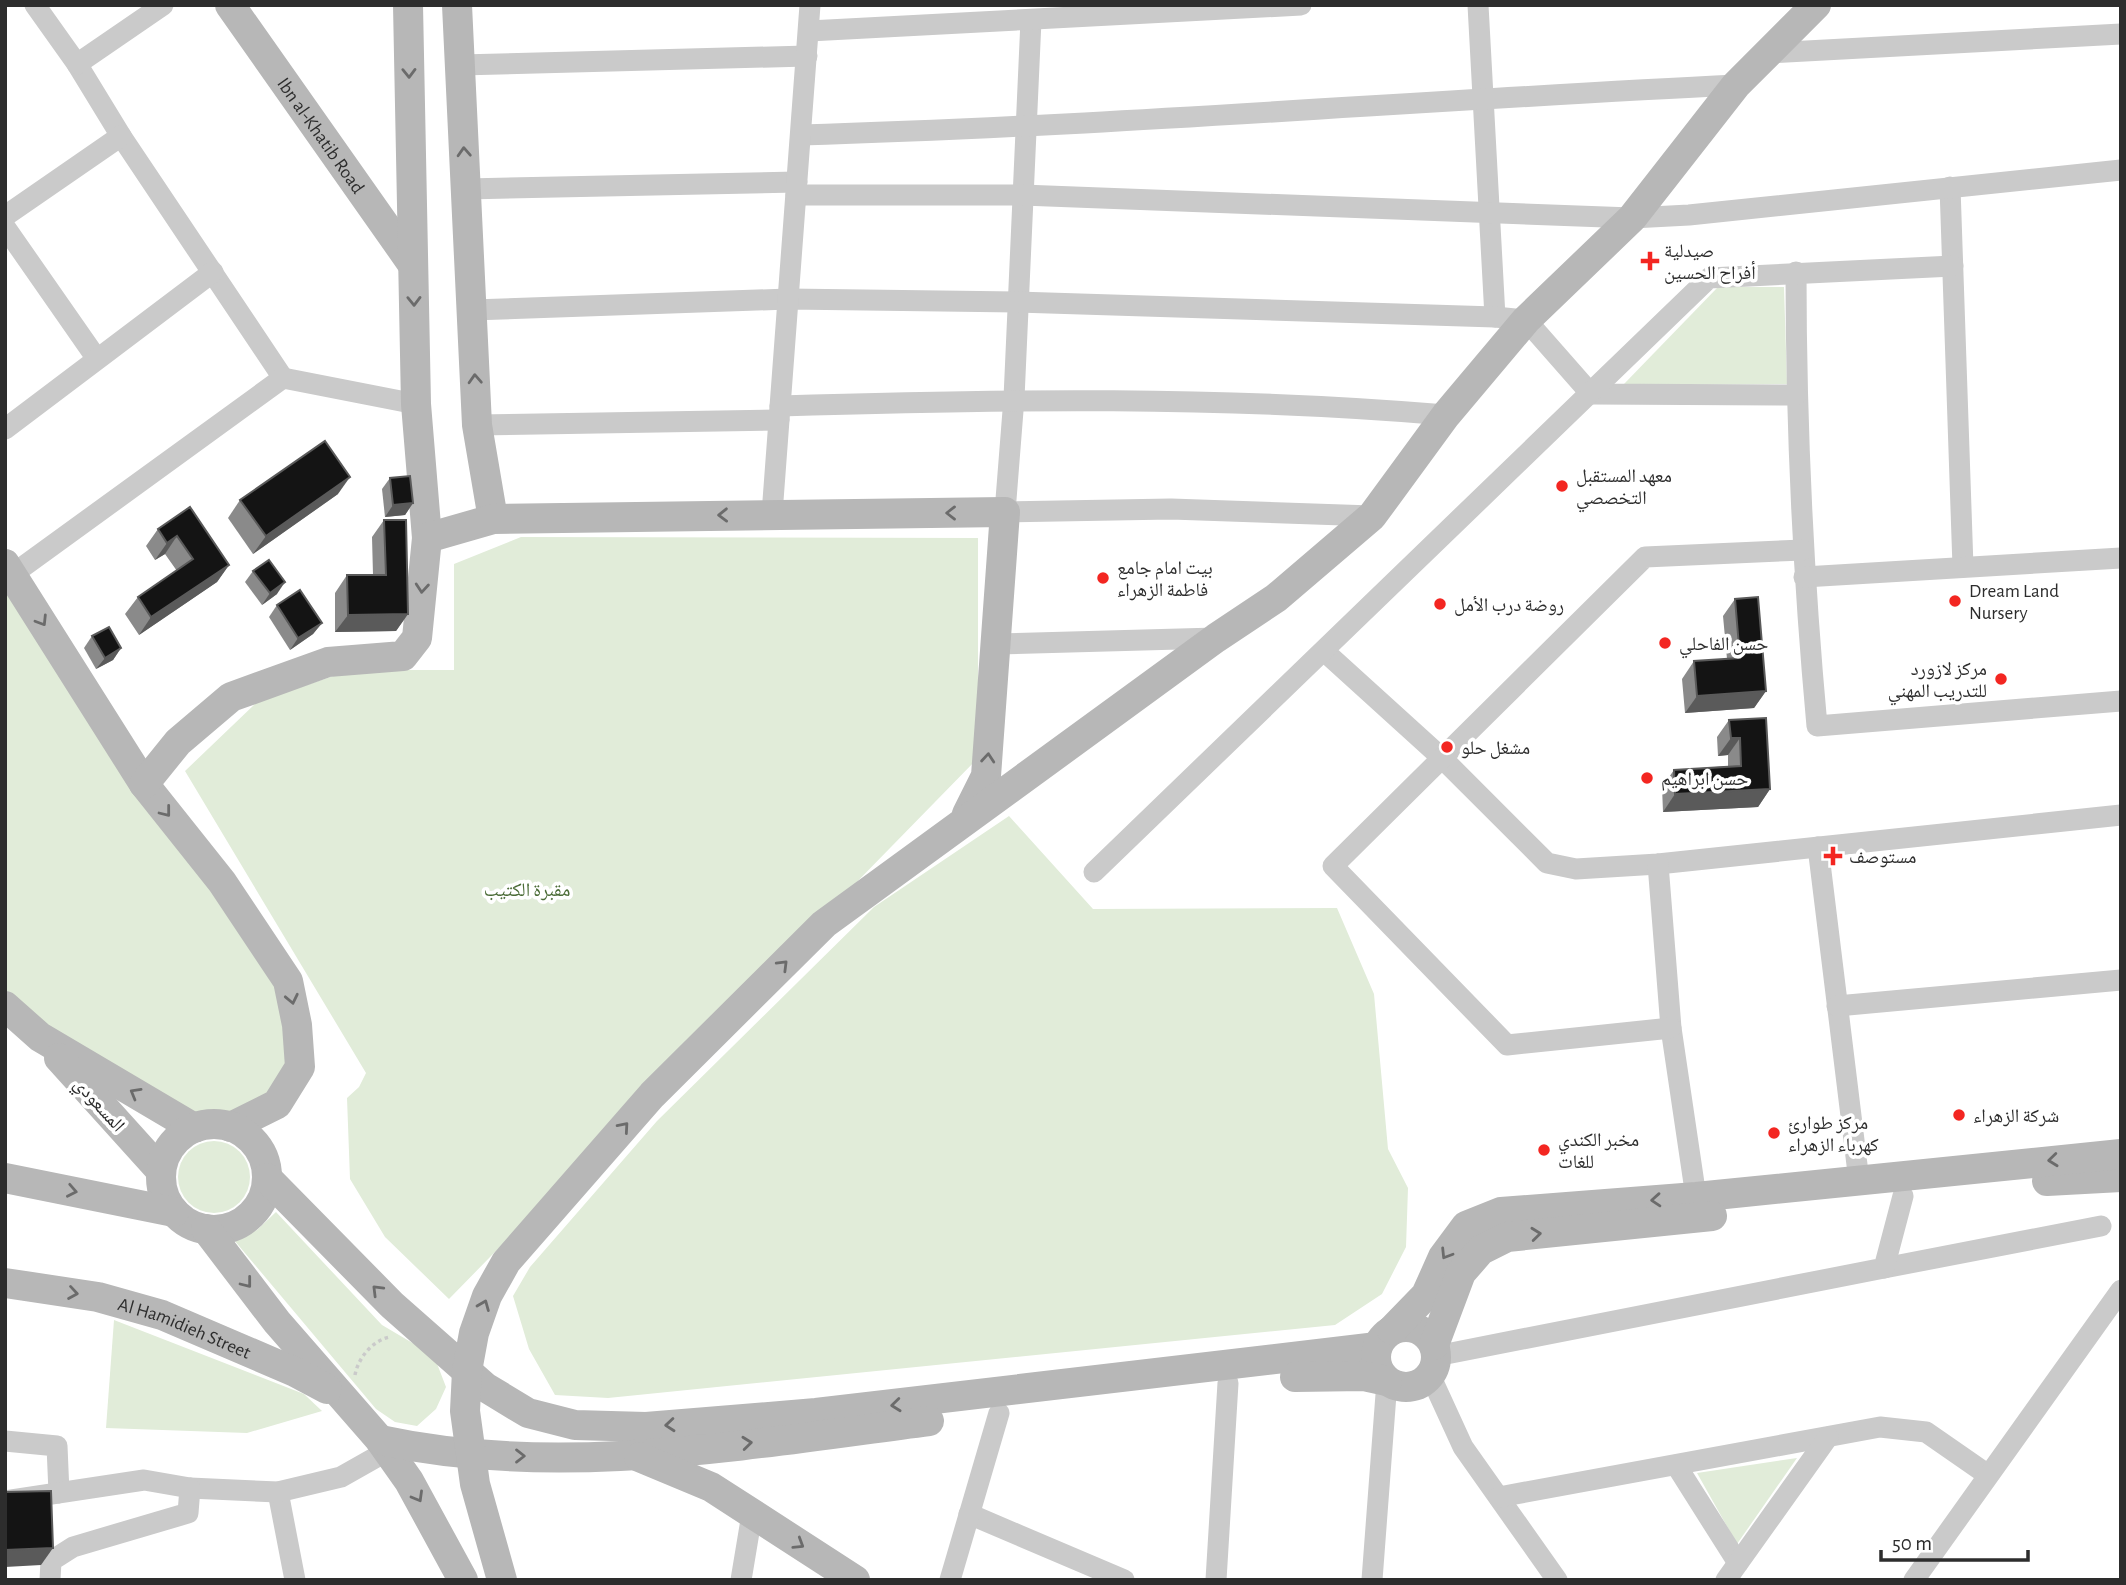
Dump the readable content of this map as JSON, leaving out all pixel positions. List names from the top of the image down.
{
  "streets": {
    "main road": ["Ibn al-Khatib Road", "المسعودي", "Al Hamidieh Street"]
  },
  "parks": ["مقبرة الكتيب"],
  "places": {
    "health": ["صيدلية أفراح الحسين", "مستوصف"],
    "other": [
      "معهد المستقبل التخصصي",
      "بيت امام جامع فاطمة الزهراء",
      "Dream Land Nursery",
      "روضة درب الأمل",
      "حسن الفاحلي",
      "مركز لازورد للتدريب المهني",
      "مشغل حلو",
      "حسن ابراهيم",
      "شركة الزهراء",
      "مركز طوارئ كهرباء الزهراء",
      "مخبر الكندي للغات"
    ]
  },
  "scale_bar": "50 m"
}
